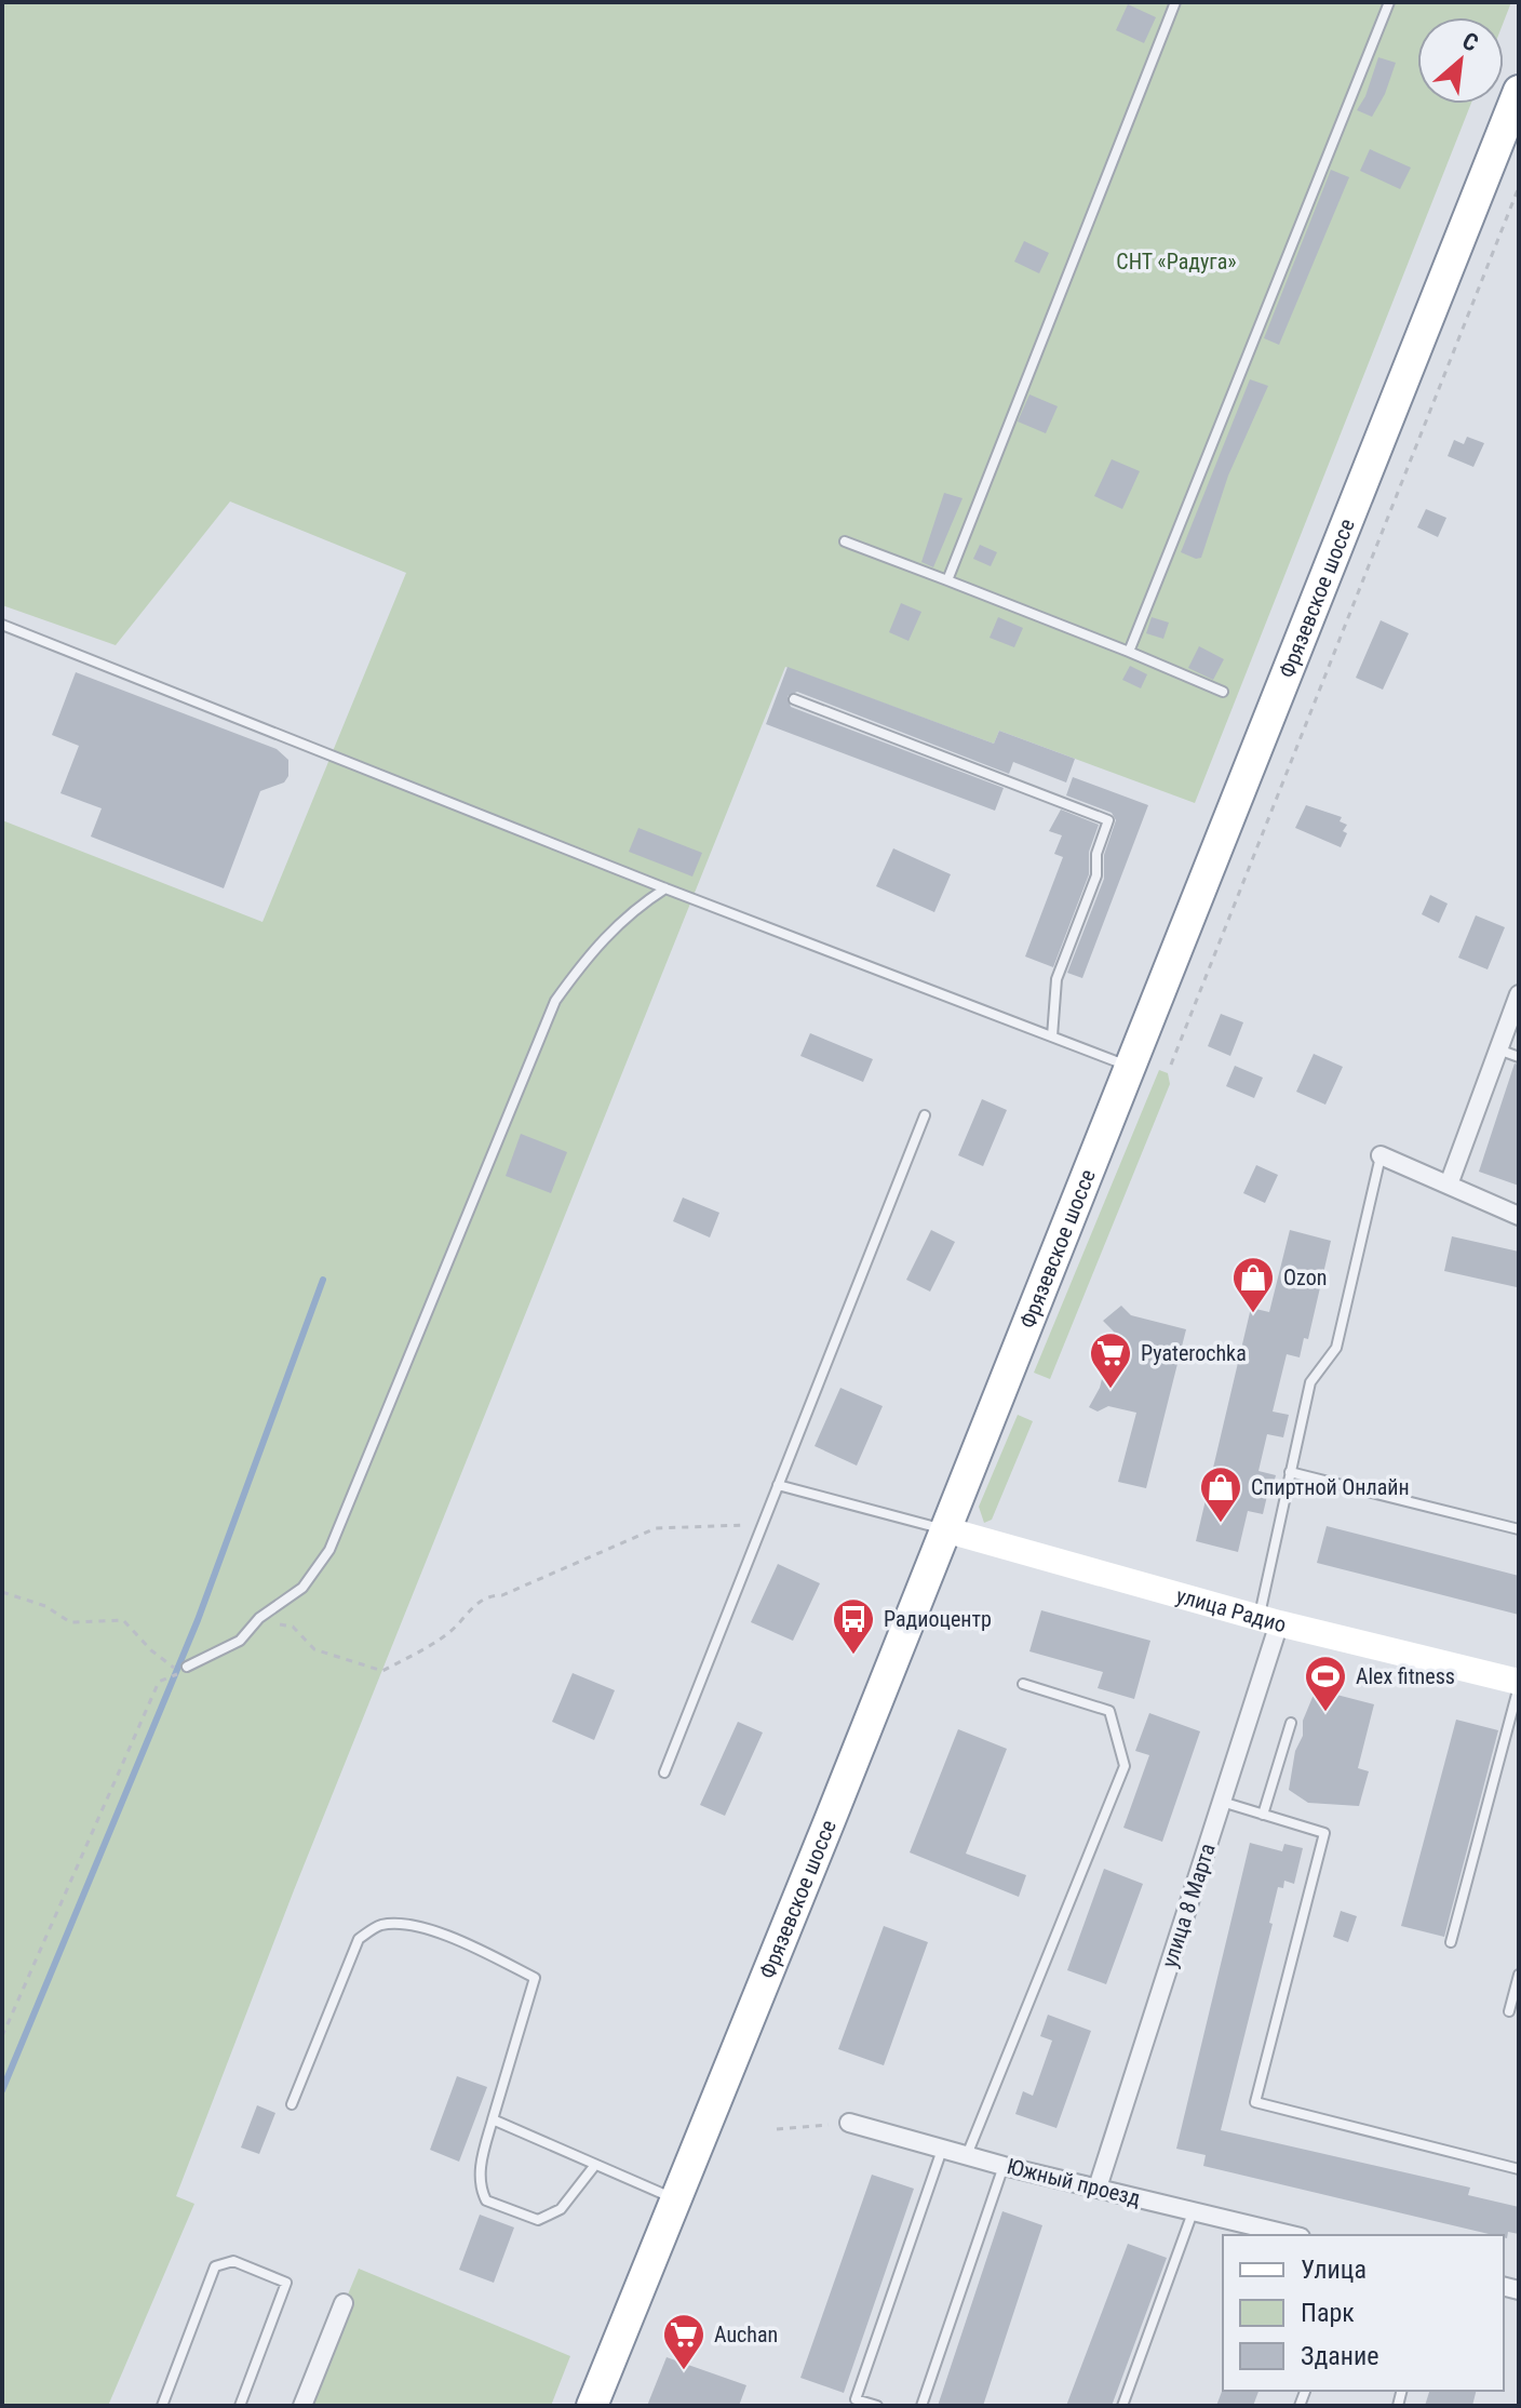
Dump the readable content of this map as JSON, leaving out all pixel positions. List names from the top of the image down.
{
  "streets": {
    "highway": ["Фрязевское шоссе"],
    "main road": ["улица Радио"],
    "street": ["улица 8 Марта", "Южный проезд"]
  },
  "crossings": [
    ["Фрязевское шоссе", "улица Радио"],
    ["улица Радио", "улица 8 Марта"],
    ["улица 8 Марта", "Южный проезд"]
  ],
  "parks": ["СНТ «Радуга»"],
  "places": {
    "shop": ["Ozon", "Спиртной Онлайн"],
    "supermarket": ["Pyaterochka", "Auchan"],
    "bus stop": ["Радиоцентр"],
    "sports": ["Alex fitness"]
  },
  "legend": ["Улица", "Парк", "Здание"],
  "north": "top right"
}
